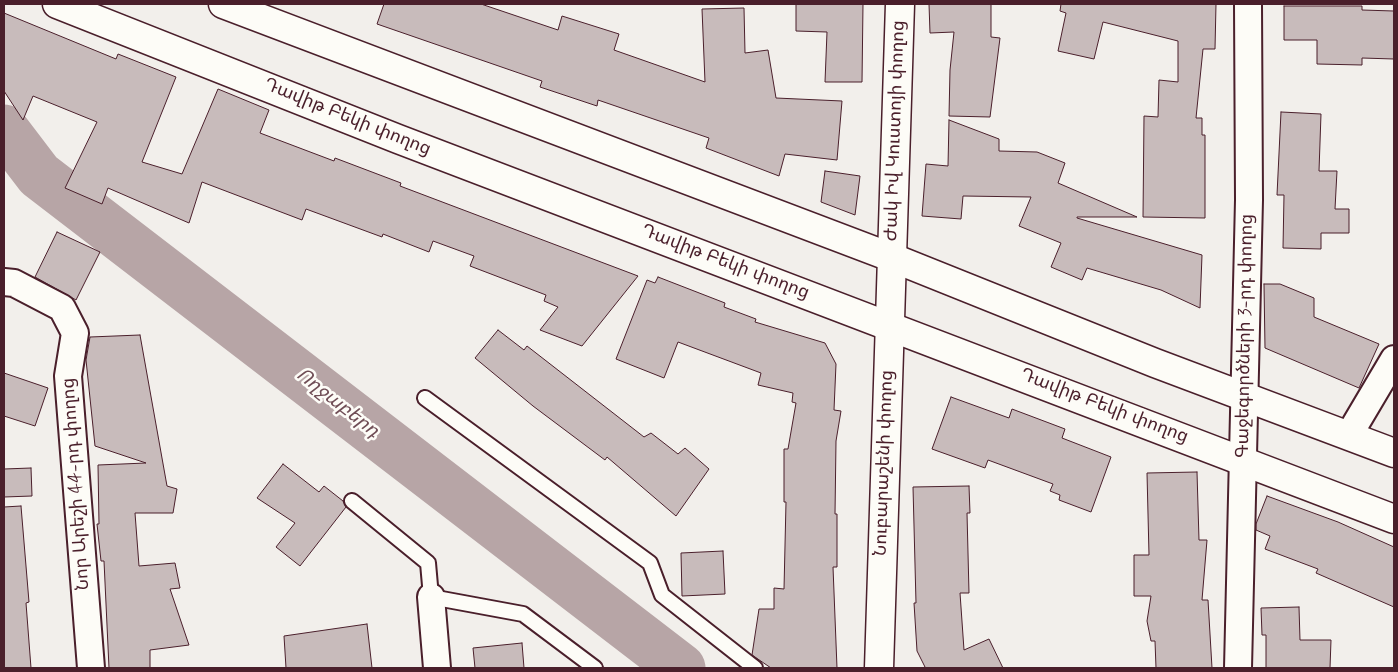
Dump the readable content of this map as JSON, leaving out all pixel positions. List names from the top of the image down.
{
  "streets": {
    "main road": ["Դավիթ Բեկի փողոց", "Ժակ Իվ Կուստոյի փողոց", "Նուբարաշենի փողոց"],
    "street": ["Գաջեգործների 3-րդ փողոց", "Նոր Արեշի 44-րդ փողոց"]
  },
  "crossings": [
    ["Դավիթ Բեկի փողոց", "Գաջեգործների 3-րդ փողոց"],
    ["Դավիթ Բեկի փողոց", "Նուբարաշենի փողոց"],
    ["Ժակ Իվ Կուստոյի փողոց", "Նուբարաշենի փողոց"]
  ],
  "water": ["Ողջաբերդ"]
}
